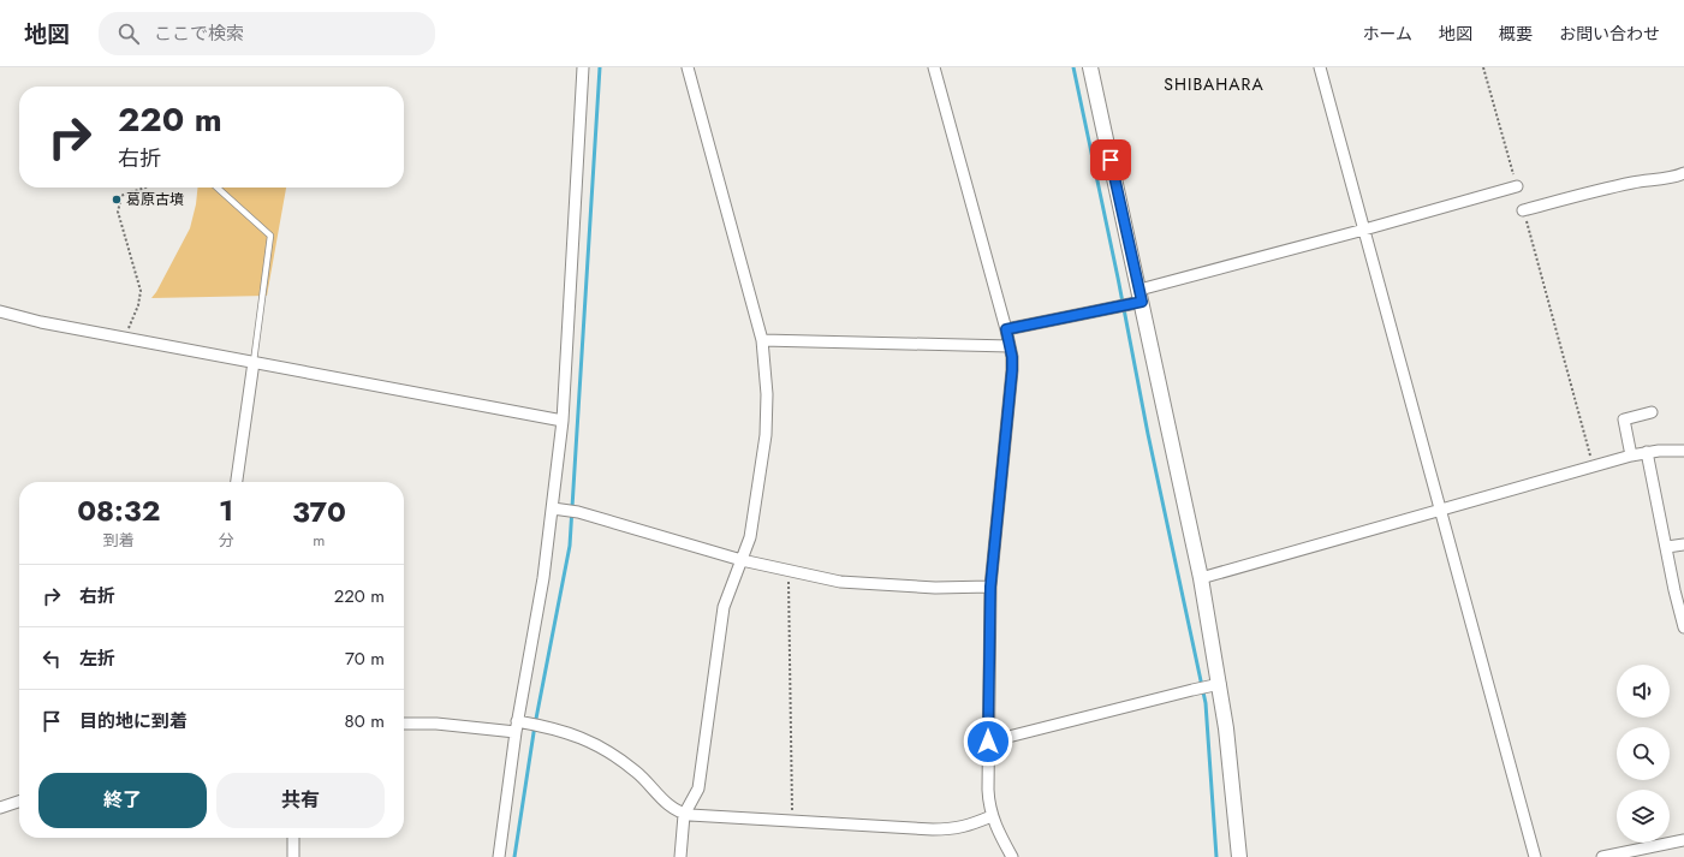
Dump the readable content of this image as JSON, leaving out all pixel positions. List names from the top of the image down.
{
  "districts": ["SHIBAHARA"],
  "places": ["葛原古墳"],
  "page": {
    "header": "地図",
    "search": "ここで検索",
    "nav": [
      "ホーム",
      "地図",
      "概要",
      "お問い合わせ"
    ],
    "turn": ["220 m", "右折"],
    "eta": [
      "08:32",
      "到着",
      "1",
      "分",
      "370",
      "m"
    ],
    "list": [
      {
        "name": "右折",
        "value": "220 m"
      },
      {
        "name": "左折",
        "value": "70 m"
      },
      {
        "name": "目的地に到着",
        "value": "80 m"
      }
    ],
    "buttons": ["終了", "共有"]
  }
}
